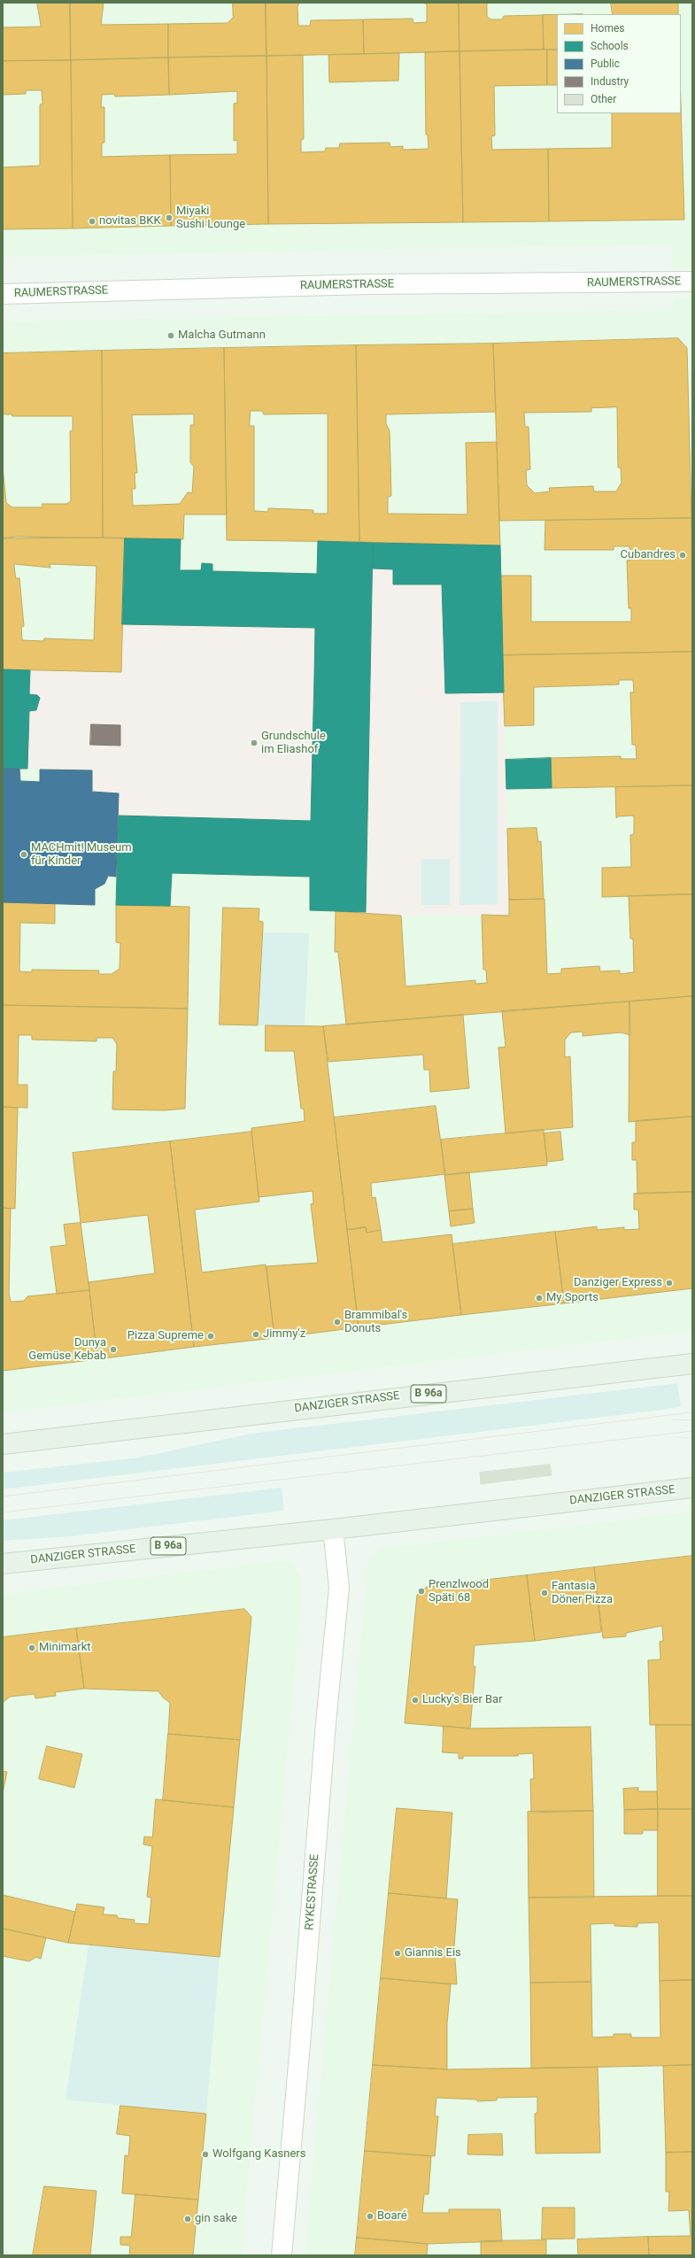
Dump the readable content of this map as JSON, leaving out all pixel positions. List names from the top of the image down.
{
  "streets": {
    "main road": ["B 96a", "DANZIGER STRASSE"],
    "street": ["RAUMERSTRASSE", "RYKESTRASSE"]
  },
  "crossings": [
    ["DANZIGER STRASSE", "RYKESTRASSE"]
  ],
  "places": [
    "Miyaki Sushi Lounge",
    "novitas BKK",
    "Malcha Gutmann",
    "Cubandres",
    "Grundschule im Eliashof",
    "MACHmit! Museum für Kinder",
    "Danziger Express",
    "My Sports",
    "Brammibal's Donuts",
    "Jimmy'z",
    "Pizza Supreme",
    "Dunya Gemüse Kebab",
    "Prenzlwood Späti 68",
    "Fantasia Döner Pizza",
    "Minimarkt",
    "Lucky's Bier Bar",
    "Giannis Eis",
    "Wolfgang Kasners",
    "Boaré",
    "gin sake"
  ],
  "legend": [
    "Homes",
    "Schools",
    "Public",
    "Industry",
    "Other"
  ]
}
